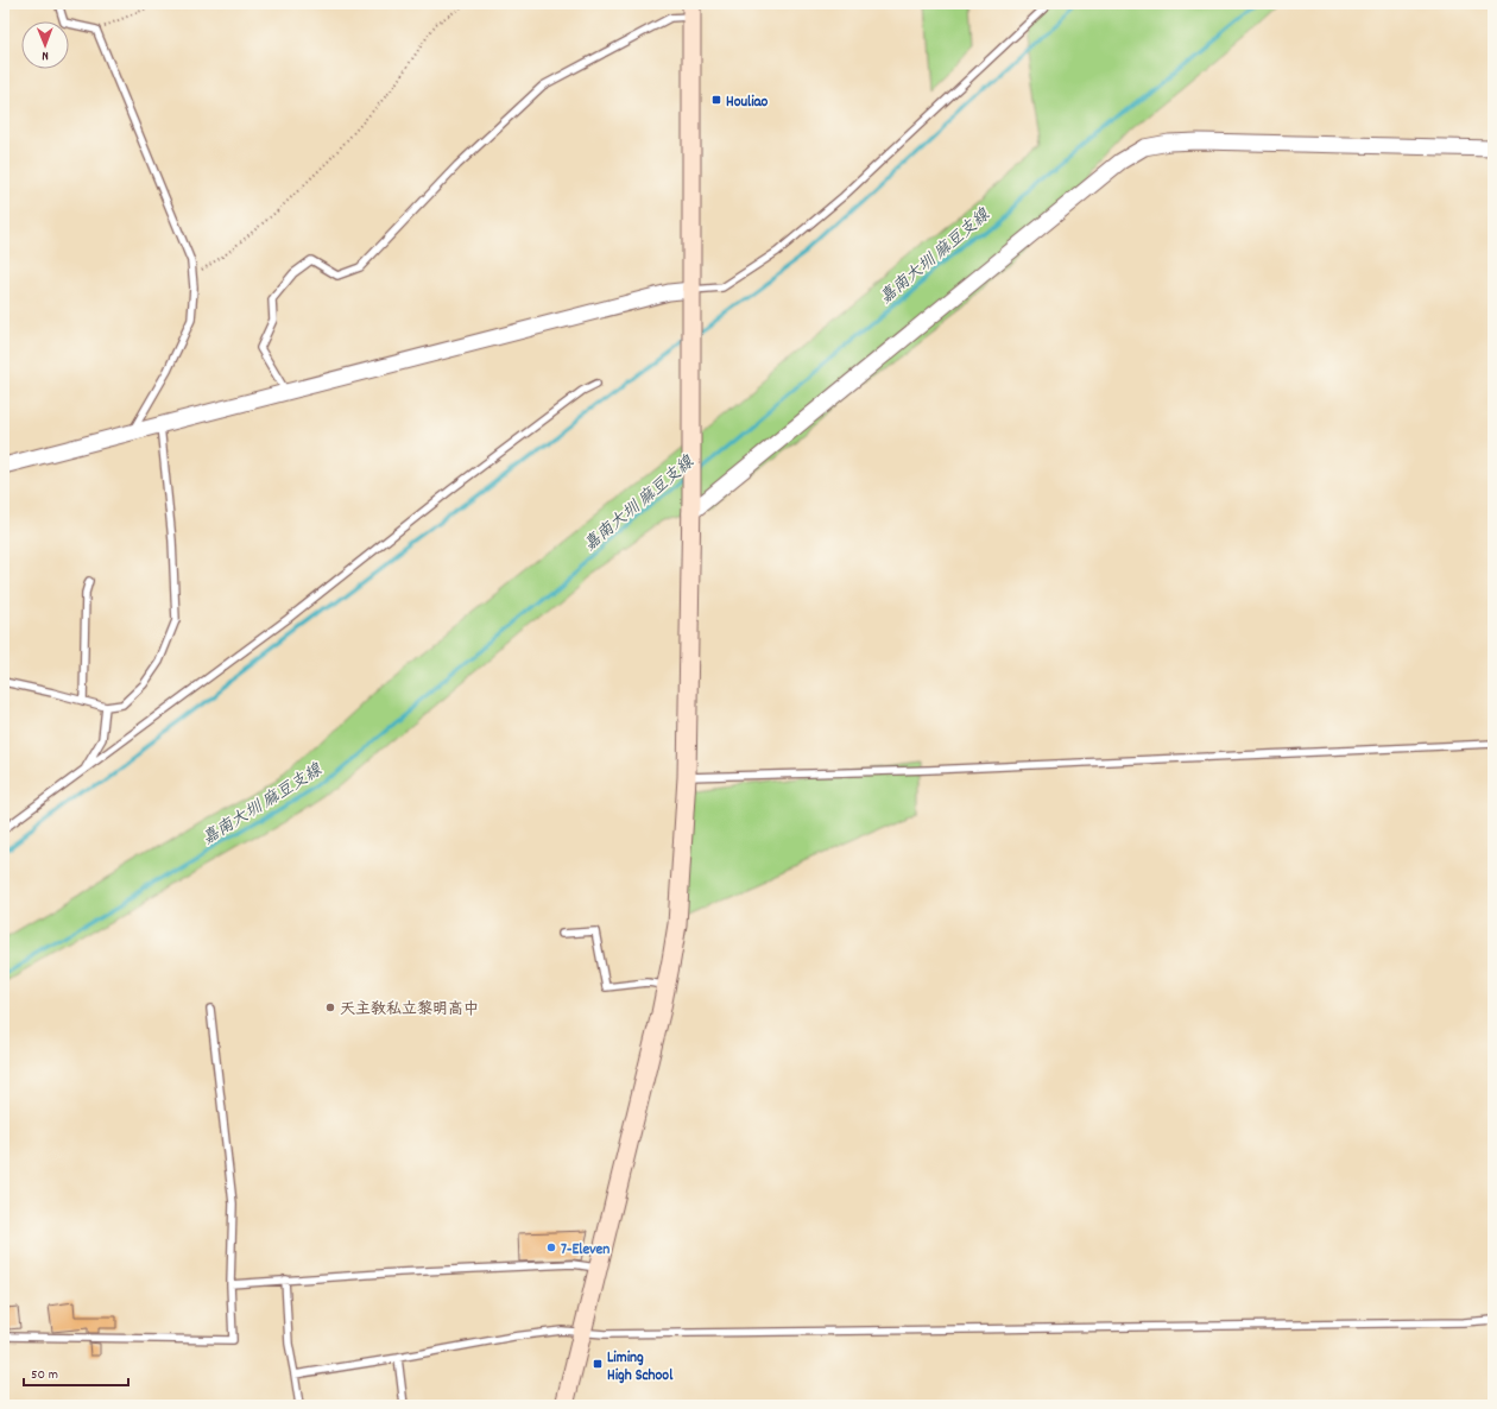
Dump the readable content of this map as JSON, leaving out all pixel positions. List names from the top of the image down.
{
  "water": ["嘉南大圳 麻豆支線"],
  "places": {
    "transit": ["Houliao", "Liming High School"],
    "other": ["天主教私立黎明高中", "7-Eleven"]
  },
  "scale_bar": "50 m",
  "north": "bottom"
}
